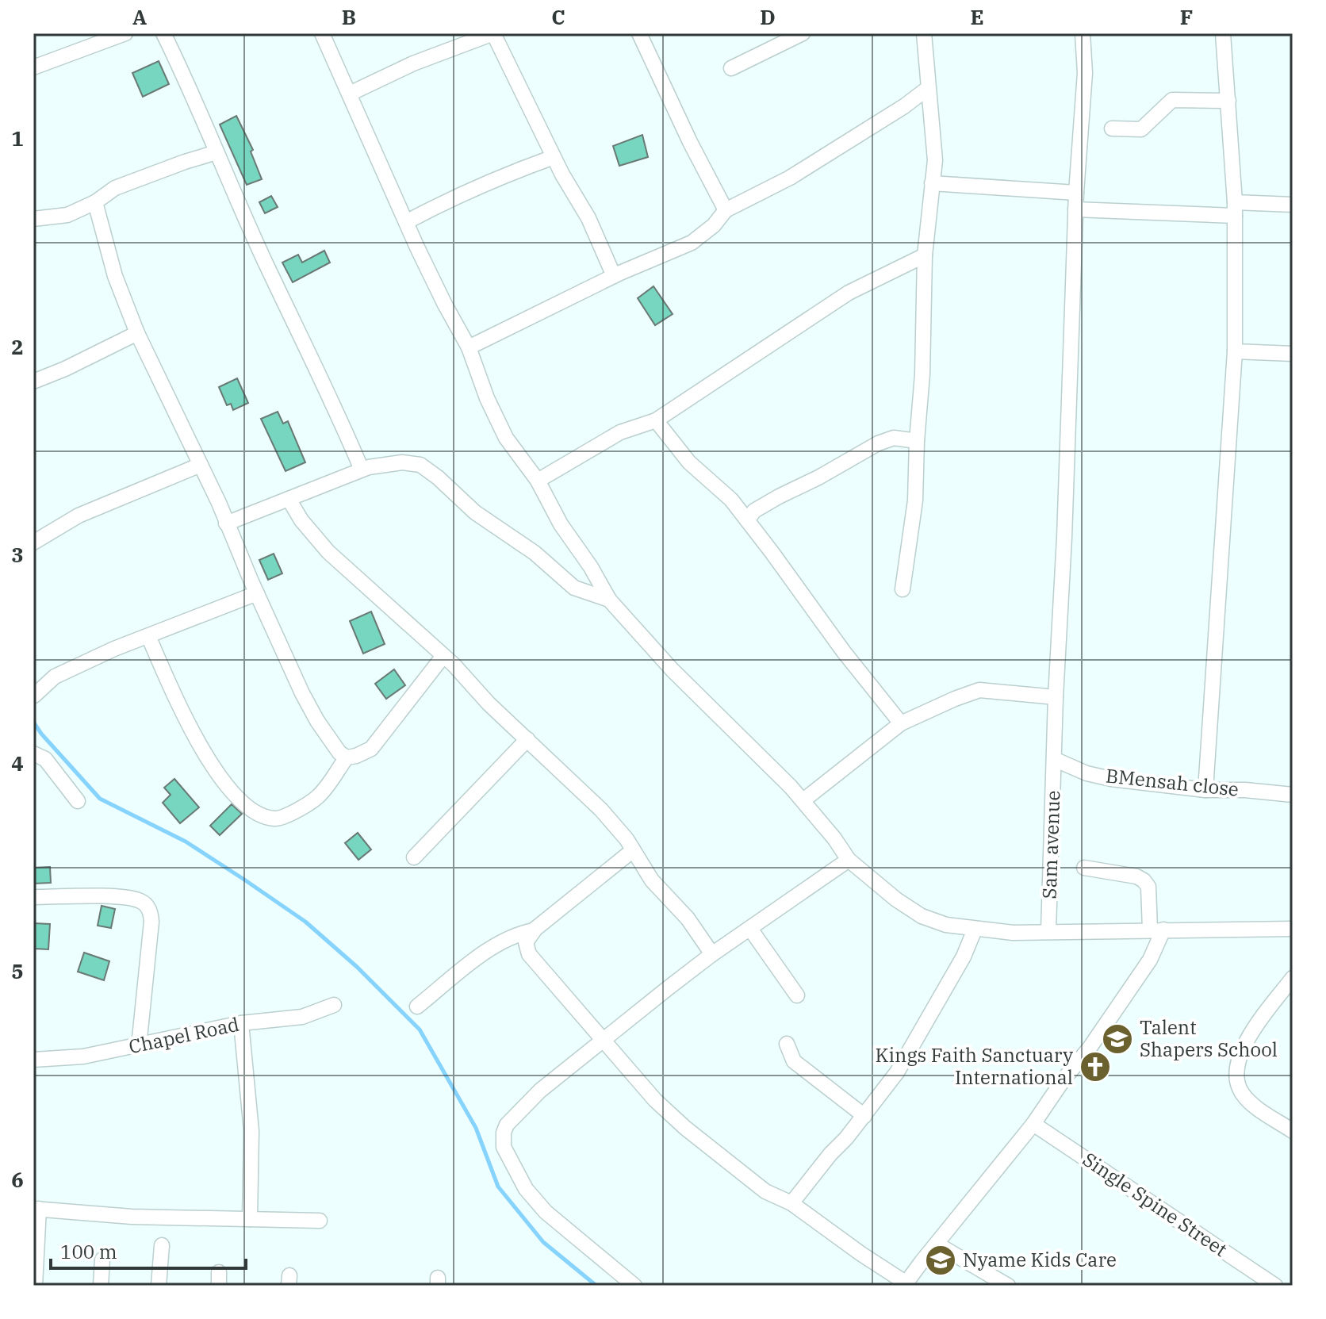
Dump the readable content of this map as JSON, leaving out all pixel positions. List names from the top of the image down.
{
  "streets": {
    "street": [
      "BMensah close",
      "Sam avenue",
      "Chapel Road",
      "Single Spine Street"
    ]
  },
  "crossings": [
    ["BMensah close", "Sam avenue"]
  ],
  "places": {
    "school or university": ["Talent Shapers School", "Nyame Kids Care"],
    "church": ["Kings Faith Sanctuary International"]
  },
  "scale_bar": "100 m",
  "grid": {
    "columns": [
      "A",
      "B",
      "C",
      "D",
      "E",
      "F"
    ],
    "rows": [
      "1",
      "2",
      "3",
      "4",
      "5",
      "6"
    ]
  }
}
